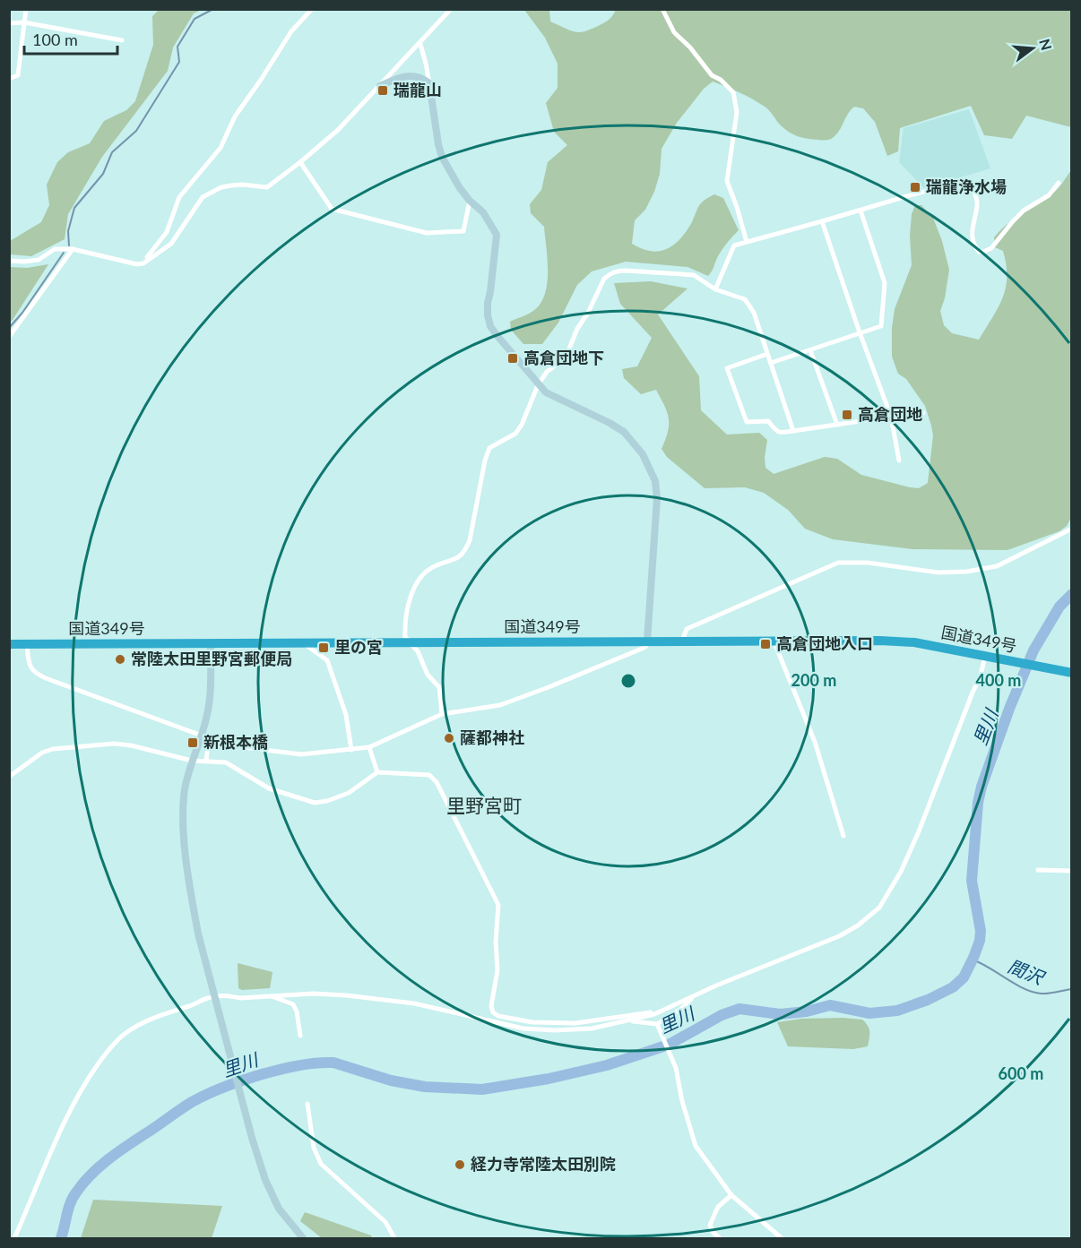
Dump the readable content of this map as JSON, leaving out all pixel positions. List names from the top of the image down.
{
  "streets": {
    "highway": ["国道349号"]
  },
  "districts": ["里野宮町"],
  "water": ["里川", "間沢"],
  "places": {
    "transit": [
      "瑞龍山",
      "瑞龍浄水場",
      "高倉団地下",
      "高倉団地",
      "高倉団地入口",
      "里の宮",
      "新根本橋"
    ],
    "other": ["常陸太田里野宮郵便局", "薩都神社", "経力寺常陸太田別院"]
  },
  "scale_bar": "100 m",
  "north": "right",
  "rings": ["200 m", "400 m", "600 m"]
}
